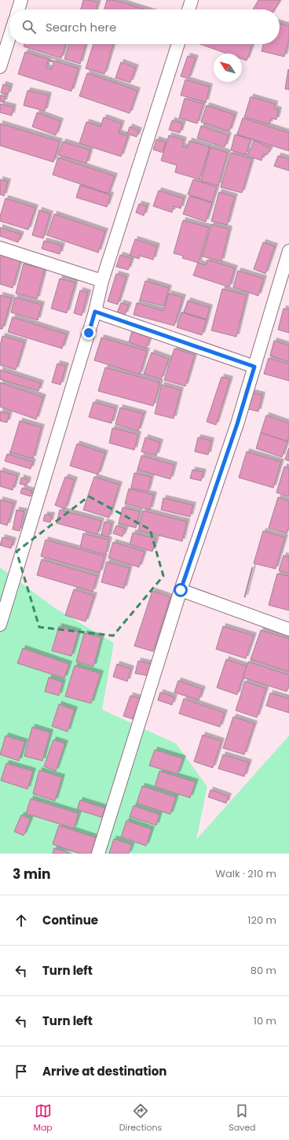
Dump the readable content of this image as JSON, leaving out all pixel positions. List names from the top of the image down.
{
  "north": "top left",
  "page": {
    "search": "Search here",
    "heading": ["3 min", "Walk · 210 m"],
    "list": [
      ["Continue", "120 m"],
      ["Turn left", "80 m"],
      ["Turn left", "10 m"],
      "Arrive at destination"
    ],
    "nav": ["Map", "Directions", "Saved"]
  }
}
